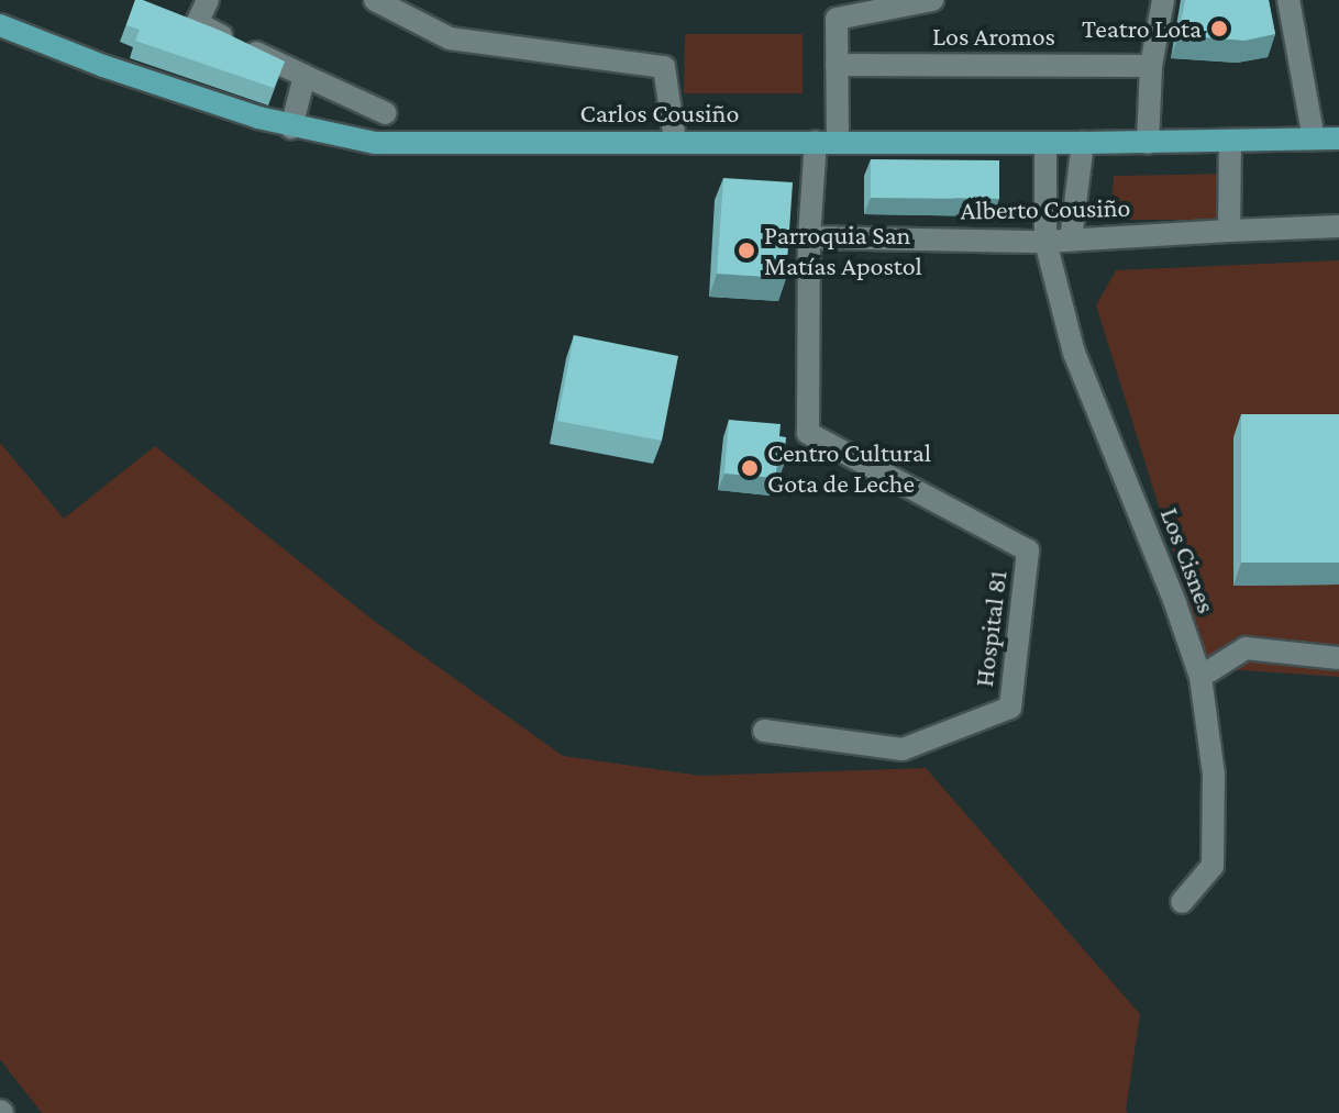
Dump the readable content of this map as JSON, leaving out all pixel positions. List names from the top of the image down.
{
  "streets": {
    "main road": ["Carlos Cousiño"],
    "street": [
      "Los Aromos",
      "Alberto Cousiño",
      "Los Cisnes",
      "Hospital 81"
    ]
  },
  "crossings": [
    ["Carlos Cousiño", "Los Cisnes"],
    ["Alberto Cousiño", "Los Cisnes"],
    ["Alberto Cousiño", "Hospital 81"]
  ],
  "places": ["Teatro Lota", "Parroquia San Matías Apostol", "Centro Cultural Gota de Leche"]
}
